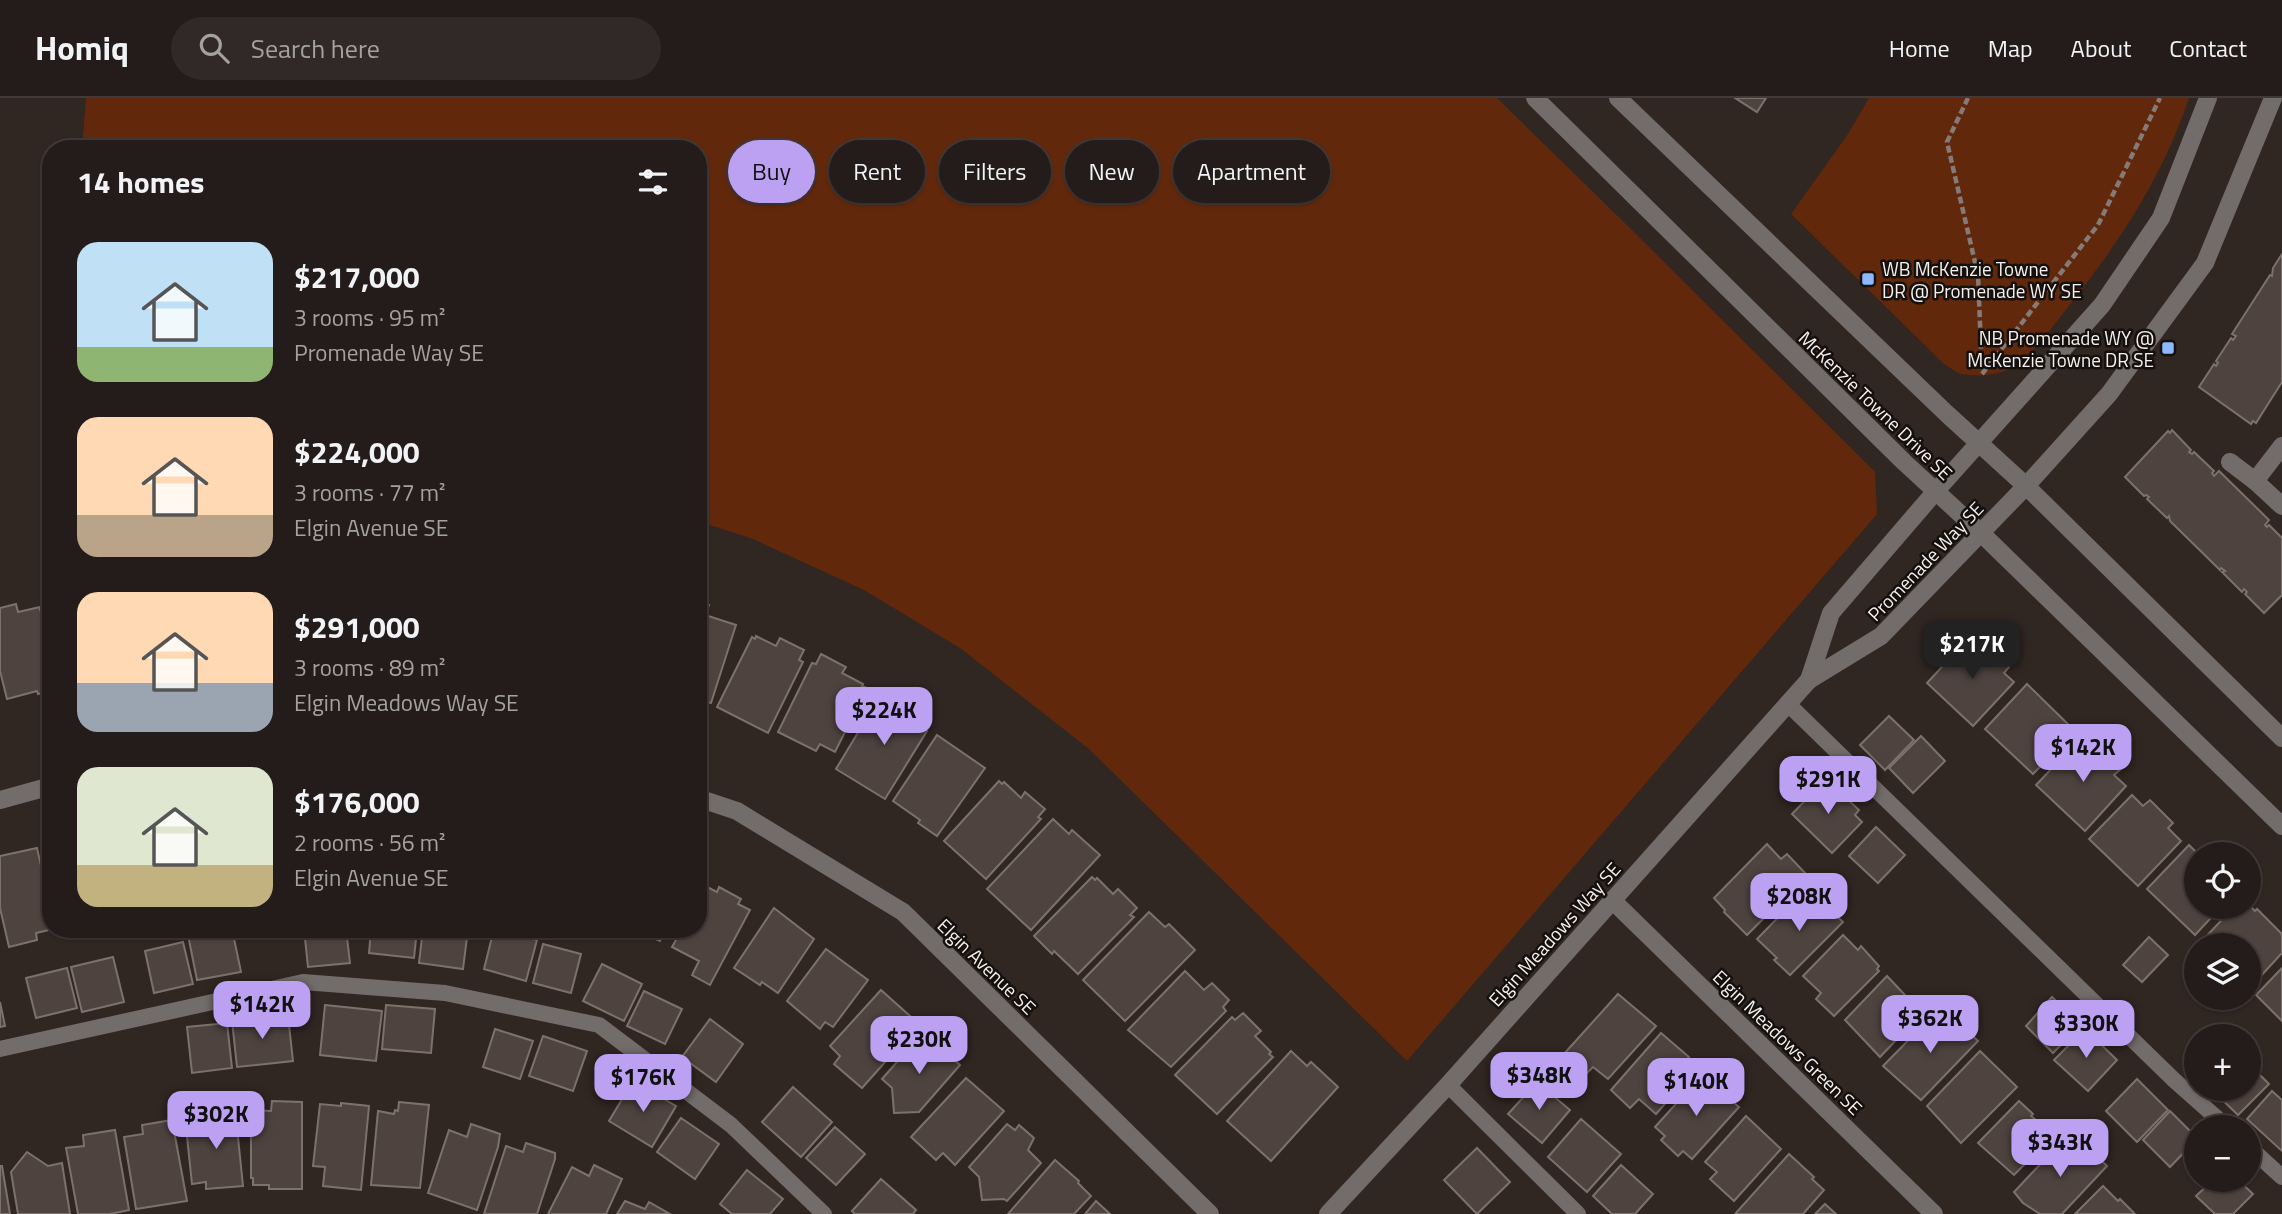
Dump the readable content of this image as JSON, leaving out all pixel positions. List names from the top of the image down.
{
  "streets": {
    "street": [
      "McKenzie Towne Drive SE",
      "Promenade Way SE",
      "Elgin Meadows Way SE",
      "Elgin Avenue SE",
      "Elgin Meadows Green SE"
    ]
  },
  "crossings": [
    ["McKenzie Towne Drive SE", "Promenade Way SE"],
    ["Promenade Way SE", "Elgin Meadows Way SE"],
    ["Elgin Meadows Way SE", "Elgin Meadows Green SE"]
  ],
  "places": {
    "transit": ["WB McKenzie Towne DR @ Promenade WY SE", "NB Promenade WY @ McKenzie Towne DR SE"]
  },
  "page": {
    "header": "Homiq",
    "search": "Search here",
    "nav": [
      "Home",
      "Map",
      "About",
      "Contact"
    ],
    "chip": [
      "Buy",
      "Rent",
      "Filters",
      "New",
      "Apartment"
    ],
    "heading": "14 homes",
    "list": [
      {
        "name": "$217,000",
        "note": "3 rooms · 95 m² · Promenade Way SE"
      },
      {
        "name": "$224,000",
        "note": "3 rooms · 77 m² · Elgin Avenue SE"
      },
      {
        "name": "$291,000",
        "note": "3 rooms · 89 m² · Elgin Meadows Way SE"
      },
      {
        "name": "$176,000",
        "note": "2 rooms · 56 m² · Elgin Avenue SE"
      }
    ],
    "price": [
      "$217K",
      "$224K",
      "$142K",
      "$291K",
      "$208K",
      "$142K",
      "$362K",
      "$330K",
      "$230K",
      "$348K",
      "$176K",
      "$140K",
      "$302K",
      "$343K"
    ],
    "map_buttons": ["+", "−"]
  }
}
